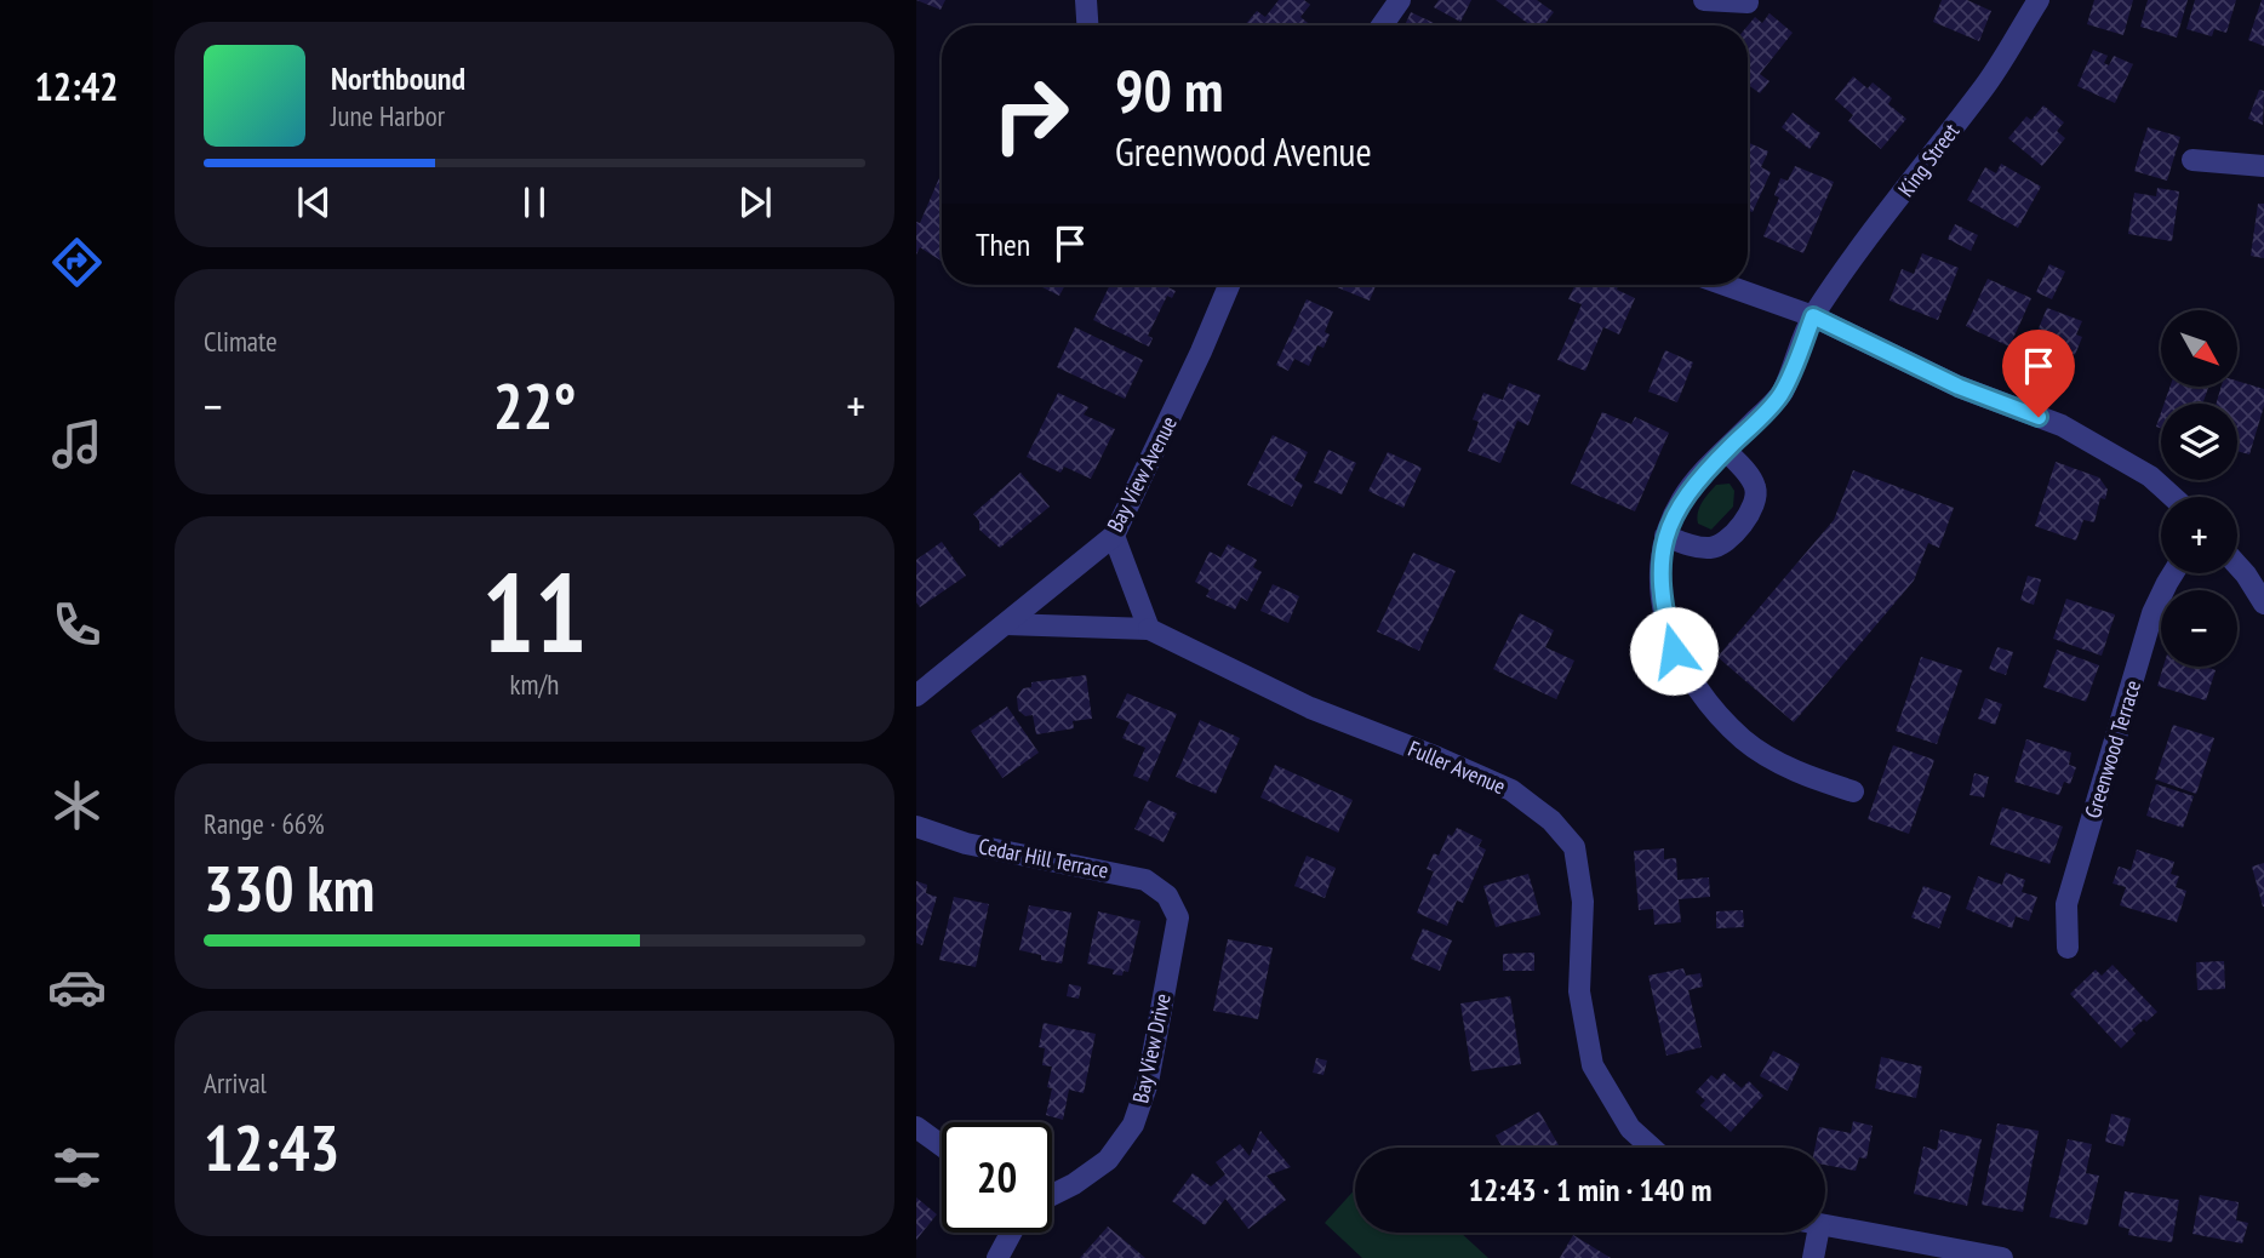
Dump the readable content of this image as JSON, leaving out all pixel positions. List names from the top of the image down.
{
  "streets": {
    "street": [
      "King Street",
      "Bay View Avenue",
      "Greenwood Terrace",
      "Fuller Avenue",
      "Cedar Hill Terrace",
      "Bay View Drive"
    ]
  },
  "crossings": [
    ["Bay View Avenue", "Fuller Avenue"],
    ["Cedar Hill Terrace", "Bay View Drive"]
  ],
  "north": "bottom right",
  "page": {
    "tabs": "12:42",
    "turn": ["90 m", "Greenwood Avenue"],
    "song": ["Northbound", "June Harbor"],
    "then": "Then",
    "tile": [
      "Climate",
      ["11", "km/h"],
      ["Range · 66%", "330 km"],
      ["Arrival", "12:43"]
    ],
    "map_buttons": ["+", "−"],
    "heat": ["−", "22°", "+"],
    "limit": "20",
    "trip": "12:43 · 1 min · 140 m"
  }
}
